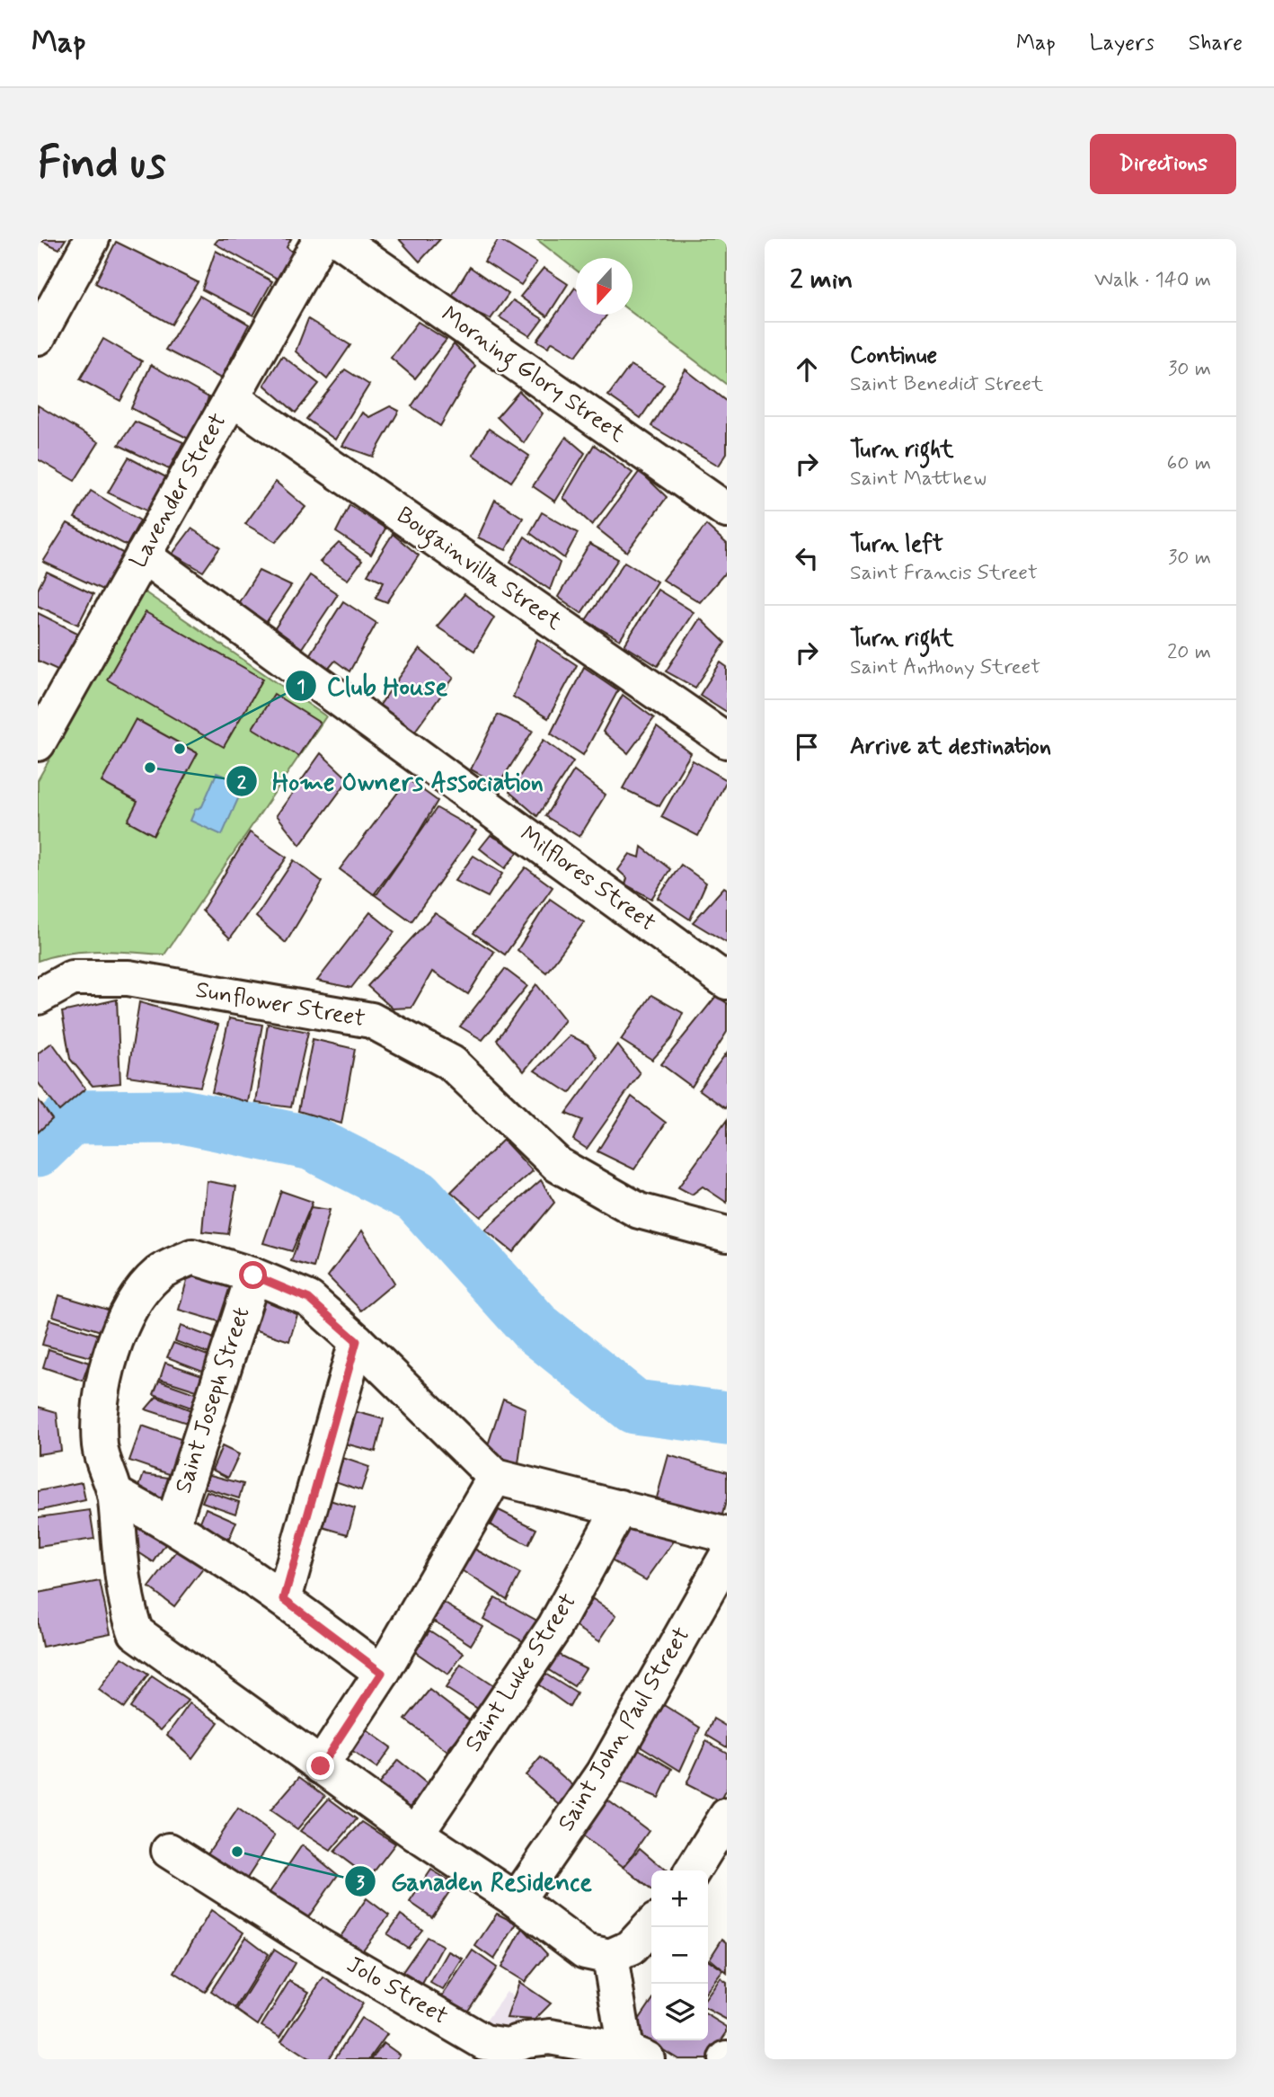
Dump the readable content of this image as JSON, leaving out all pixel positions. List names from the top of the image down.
{
  "streets": {
    "street": [
      "Morning Glory Street",
      "Lavender Street",
      "Bougainvilla Street",
      "Milflores Street",
      "Sunflower Street",
      "Saint Joseph Street",
      "Saint Luke Street",
      "Saint John Paul Street",
      "Jolo Street"
    ]
  },
  "crossings": [
    ["Lavender Street", "Bougainvilla Street"],
    ["Lavender Street", "Milflores Street"]
  ],
  "places": ["Club House", "Home Owners Association", "Ganaden Residence"],
  "north": "bottom",
  "page": {
    "header": "Map",
    "nav": ["Map", "Layers", "Share"],
    "buttons": "Directions",
    "title": "Find us",
    "heading": ["2 min", "Walk · 140 m"],
    "list": [
      ["Continue", "Saint Benedict Street", "30 m"],
      ["Turn right", "Saint Matthew", "60 m"],
      ["Turn left", "Saint Francis Street", "30 m"],
      ["Turn right", "Saint Anthony Street", "20 m"],
      "Arrive at destination"
    ],
    "map_buttons": ["+", "−"]
  }
}
